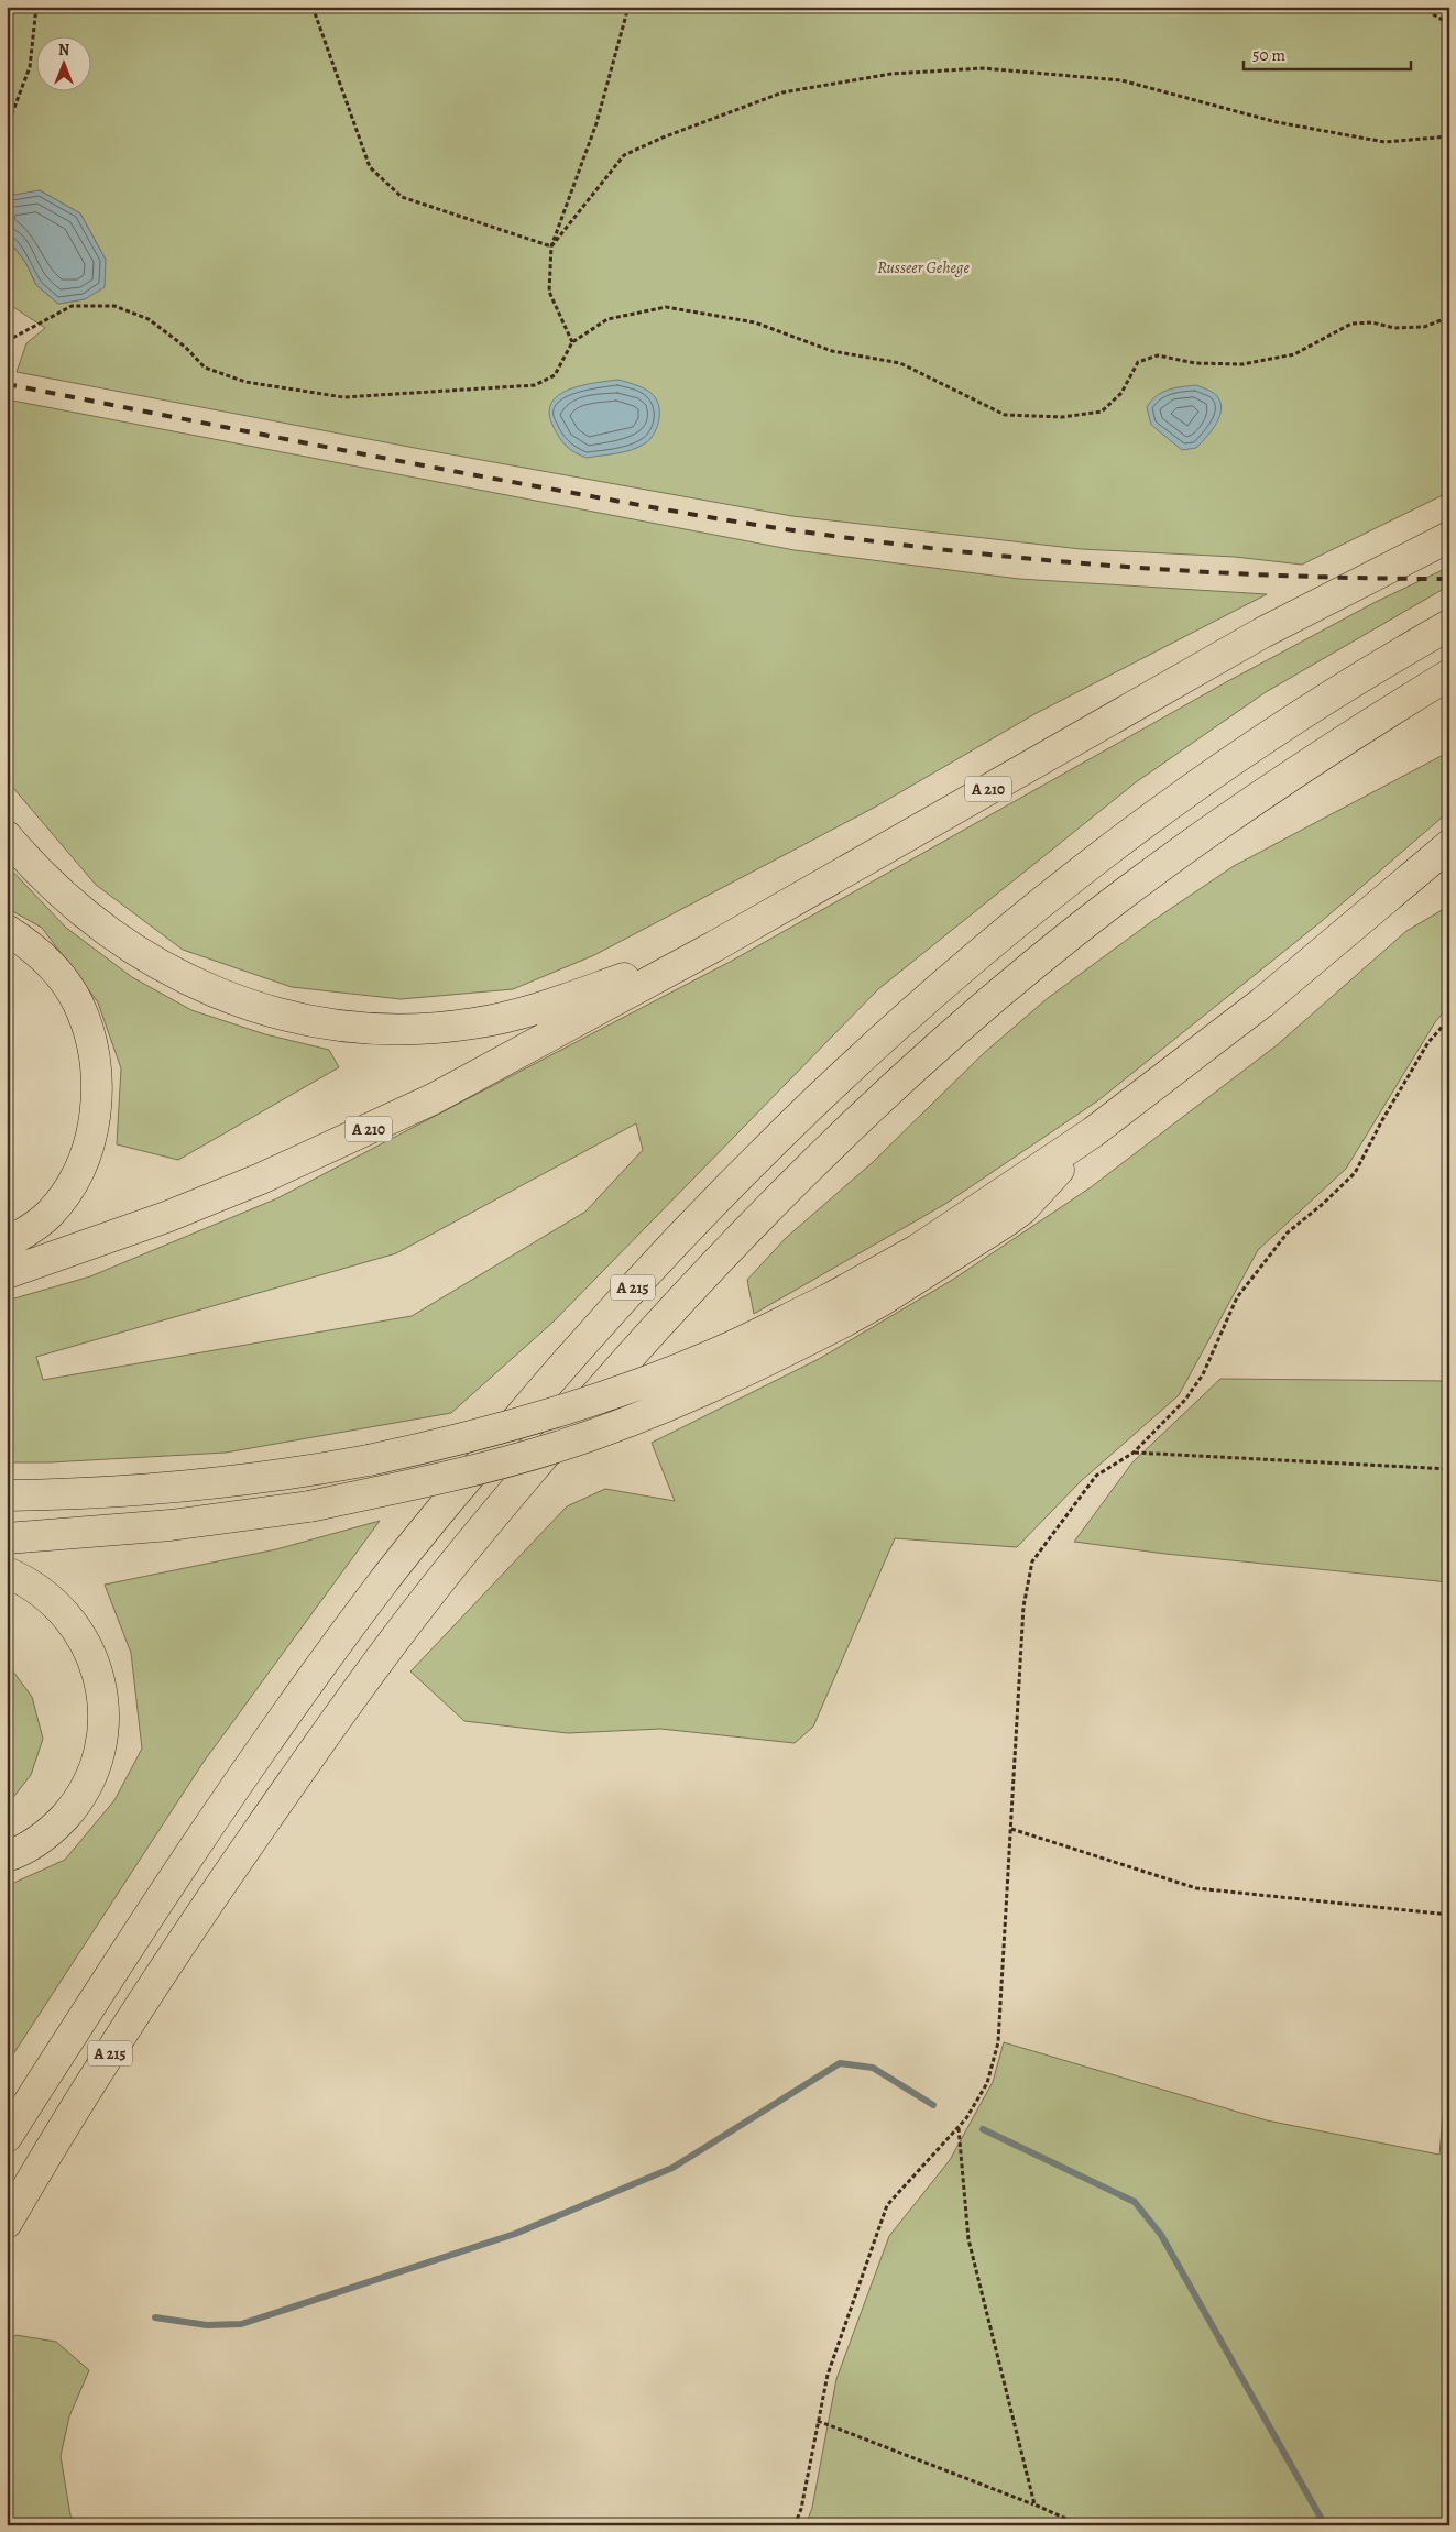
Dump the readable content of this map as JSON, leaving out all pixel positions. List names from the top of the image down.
{
  "streets": {
    "highway": ["A 210", "A 215"]
  },
  "parks": ["Russeer Gehege"],
  "scale_bar": "50 m",
  "north": "top"
}
